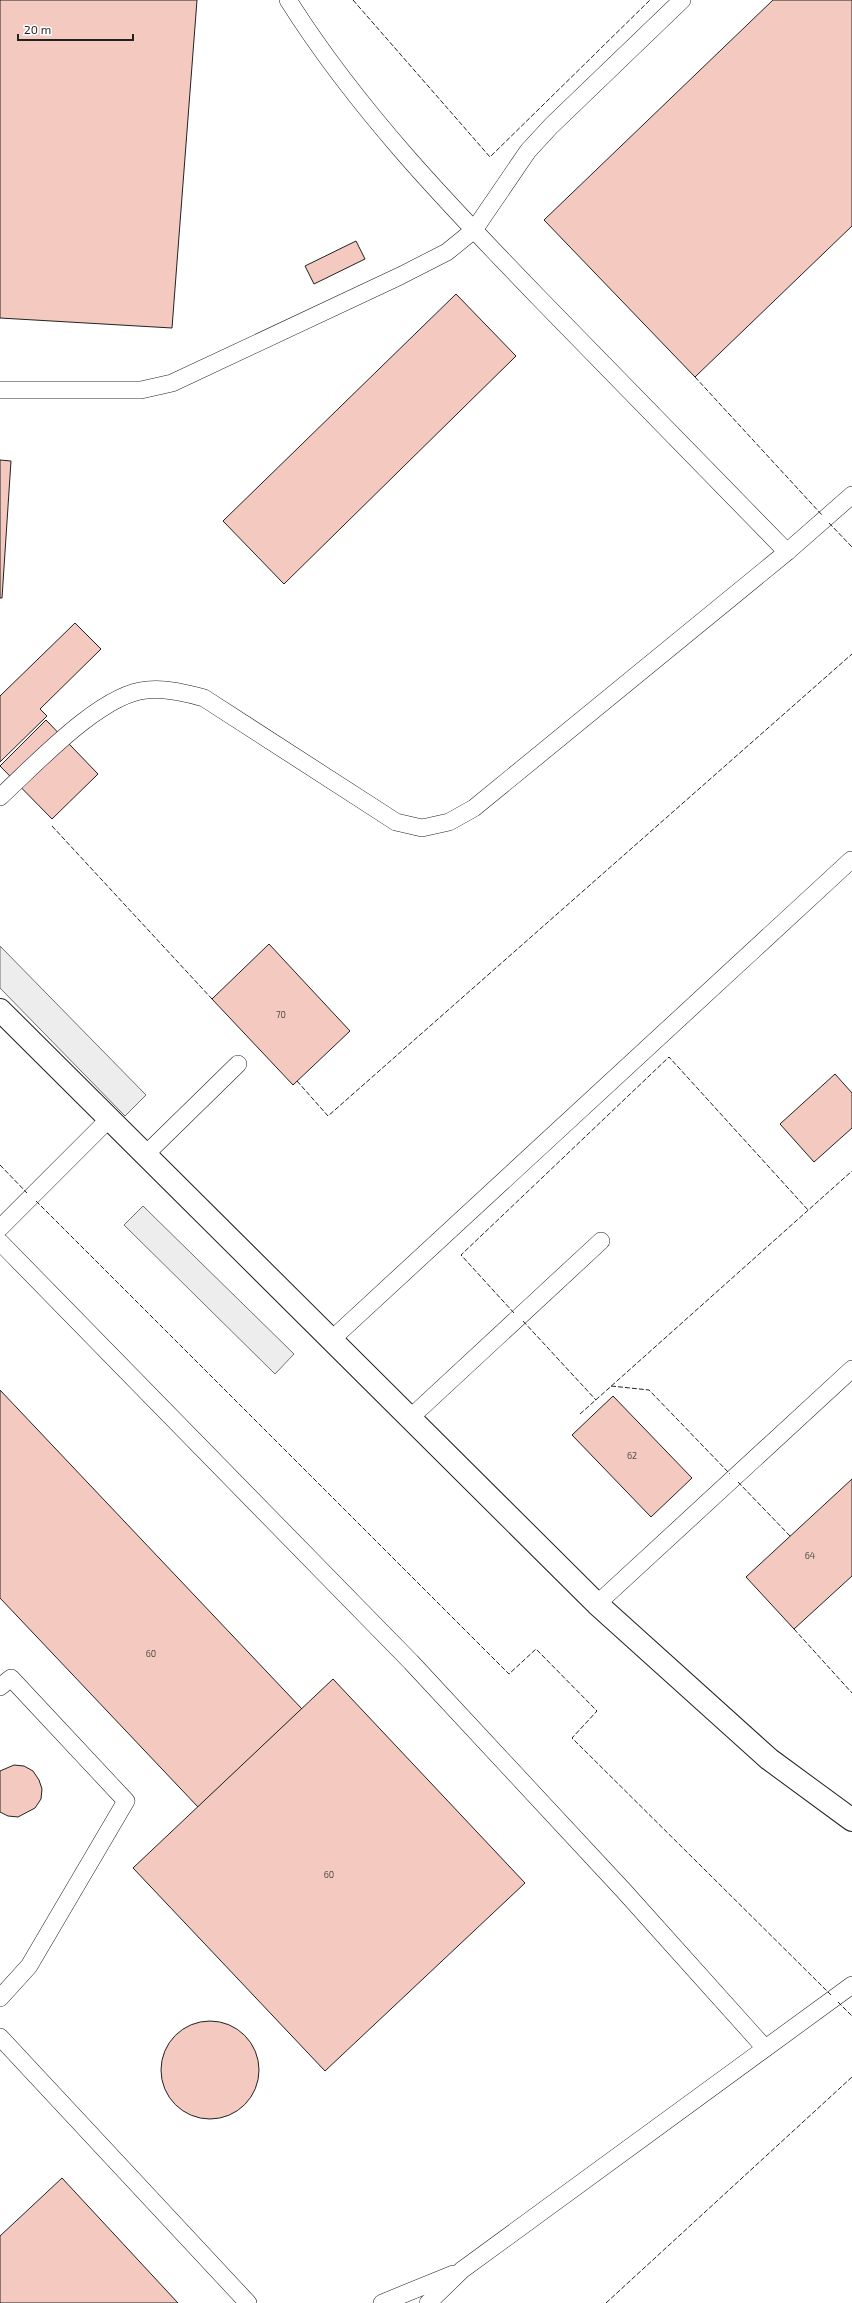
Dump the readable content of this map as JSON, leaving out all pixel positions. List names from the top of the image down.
{
  "house_numbers": [
    "70",
    "62",
    "64",
    "60",
    "60"
  ],
  "scale_bar": "20 m"
}
